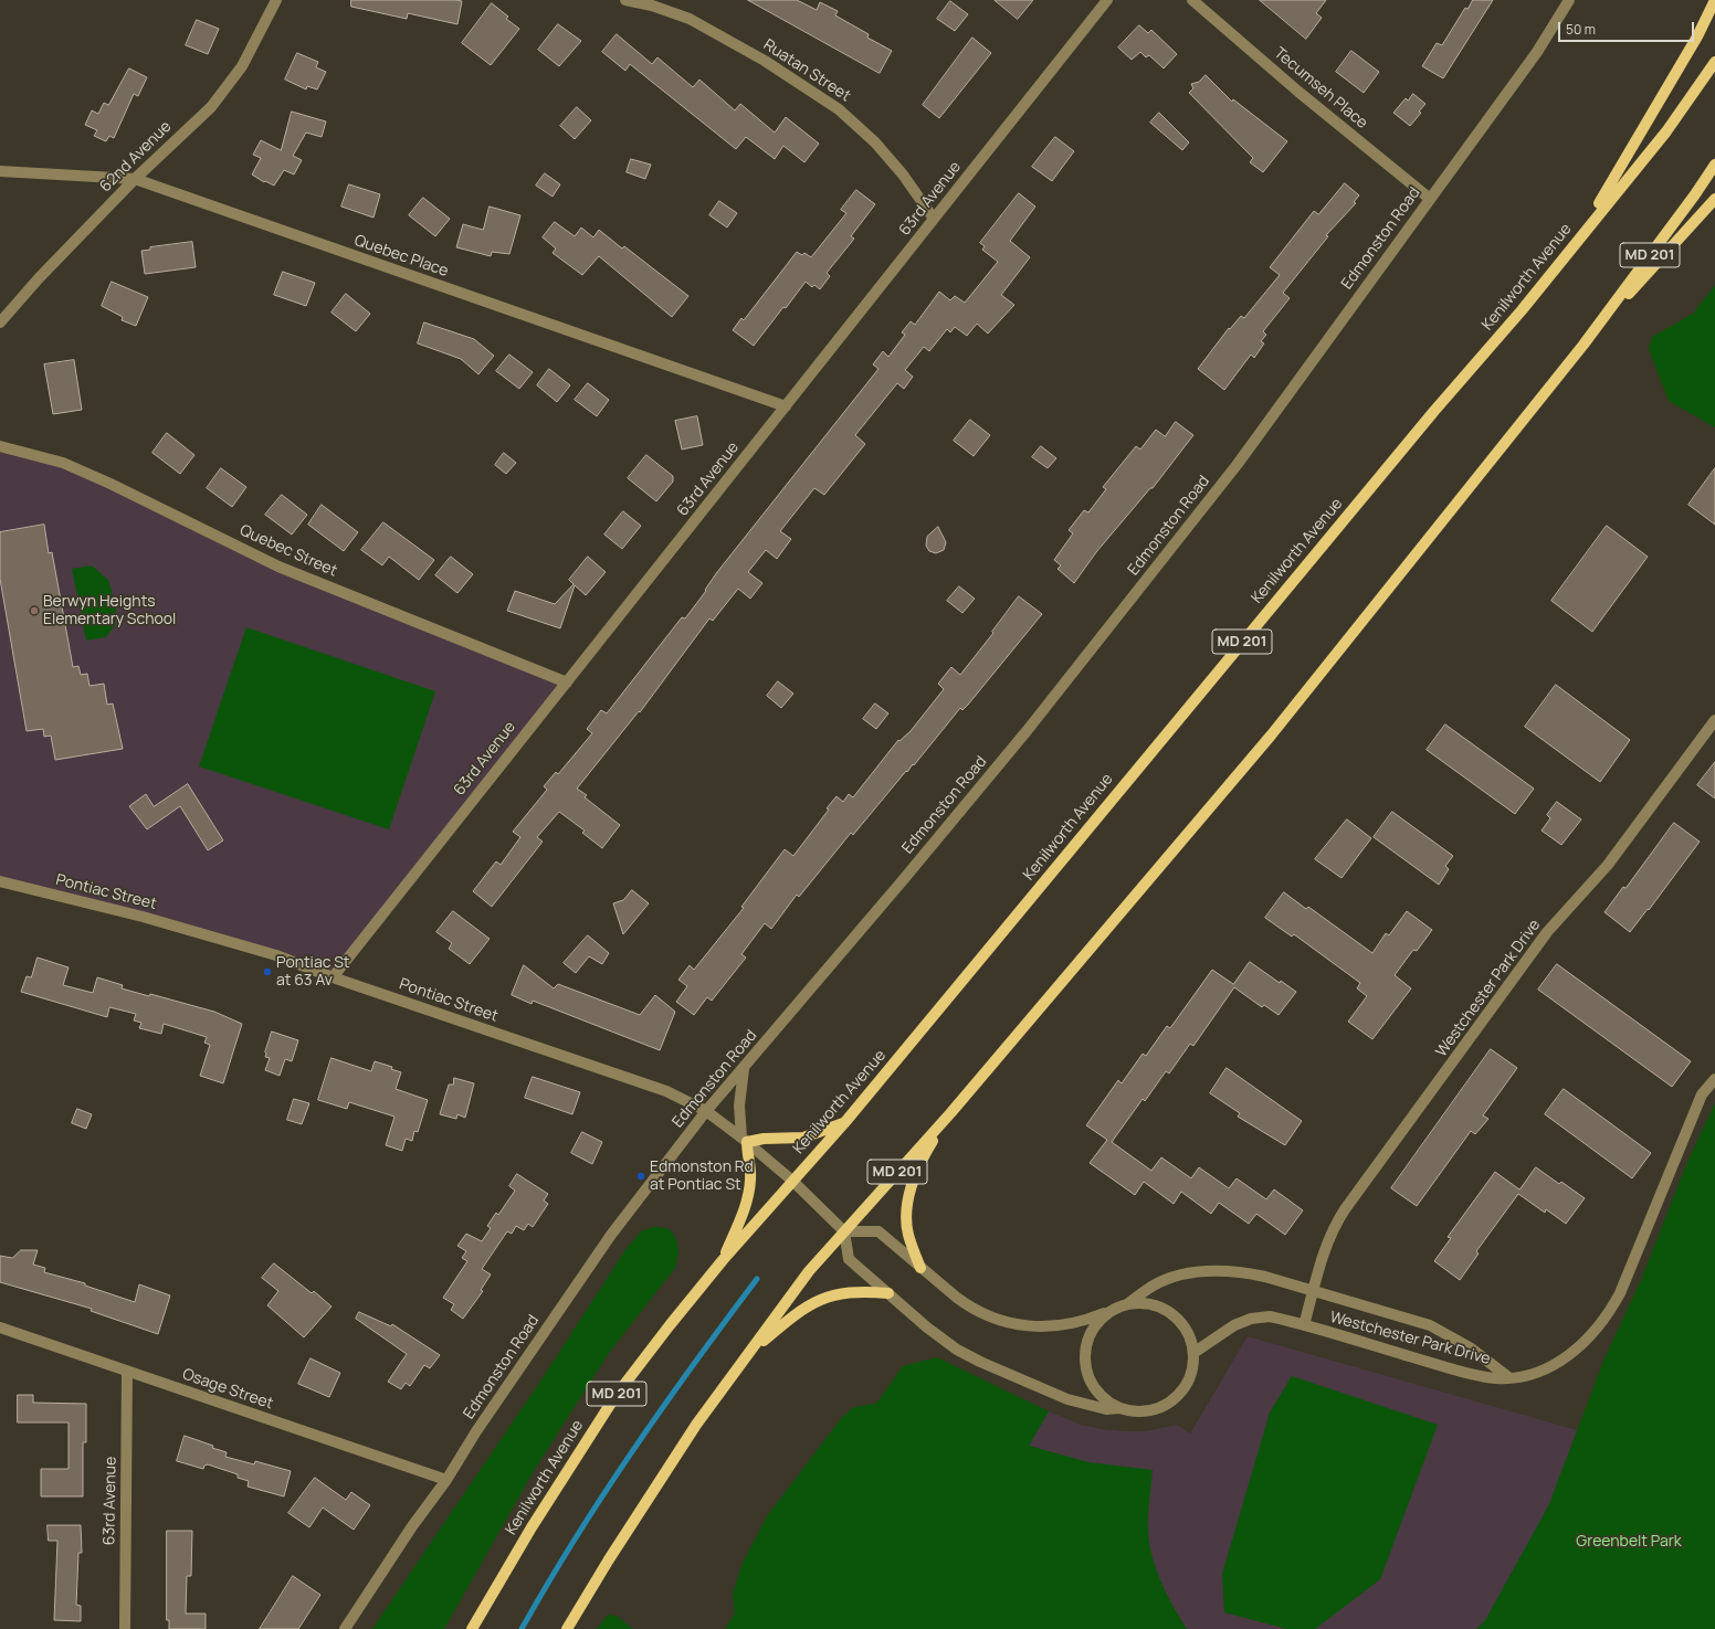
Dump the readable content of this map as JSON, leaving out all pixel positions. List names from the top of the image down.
{
  "streets": {
    "main road": ["MD 201", "Kenilworth Avenue"],
    "street": [
      "Ruatan Street",
      "Tecumseh Place",
      "62nd Avenue",
      "63rd Avenue",
      "Edmonston Road",
      "Quebec Place",
      "Quebec Street",
      "Pontiac Street",
      "Westchester Park Drive",
      "Osage Street"
    ]
  },
  "crossings": [
    ["Ruatan Street", "63rd Avenue"],
    ["Tecumseh Place", "Edmonston Road"],
    ["62nd Avenue", "Quebec Place"],
    ["63rd Avenue", "Quebec Place"],
    ["63rd Avenue", "Quebec Street"],
    ["63rd Avenue", "Pontiac Street"],
    ["63rd Avenue", "Osage Street"],
    ["Edmonston Road", "Pontiac Street"],
    ["Edmonston Road", "Osage Street"],
    ["MD 201", "Pontiac Street"],
    ["Kenilworth Avenue", "Pontiac Street"]
  ],
  "parks": ["Greenbelt Park"],
  "places": ["Berwyn Heights Elementary School", "Pontiac St at 63 Av", "Edmonston Rd at Pontiac St"],
  "scale_bar": "50 m"
}
